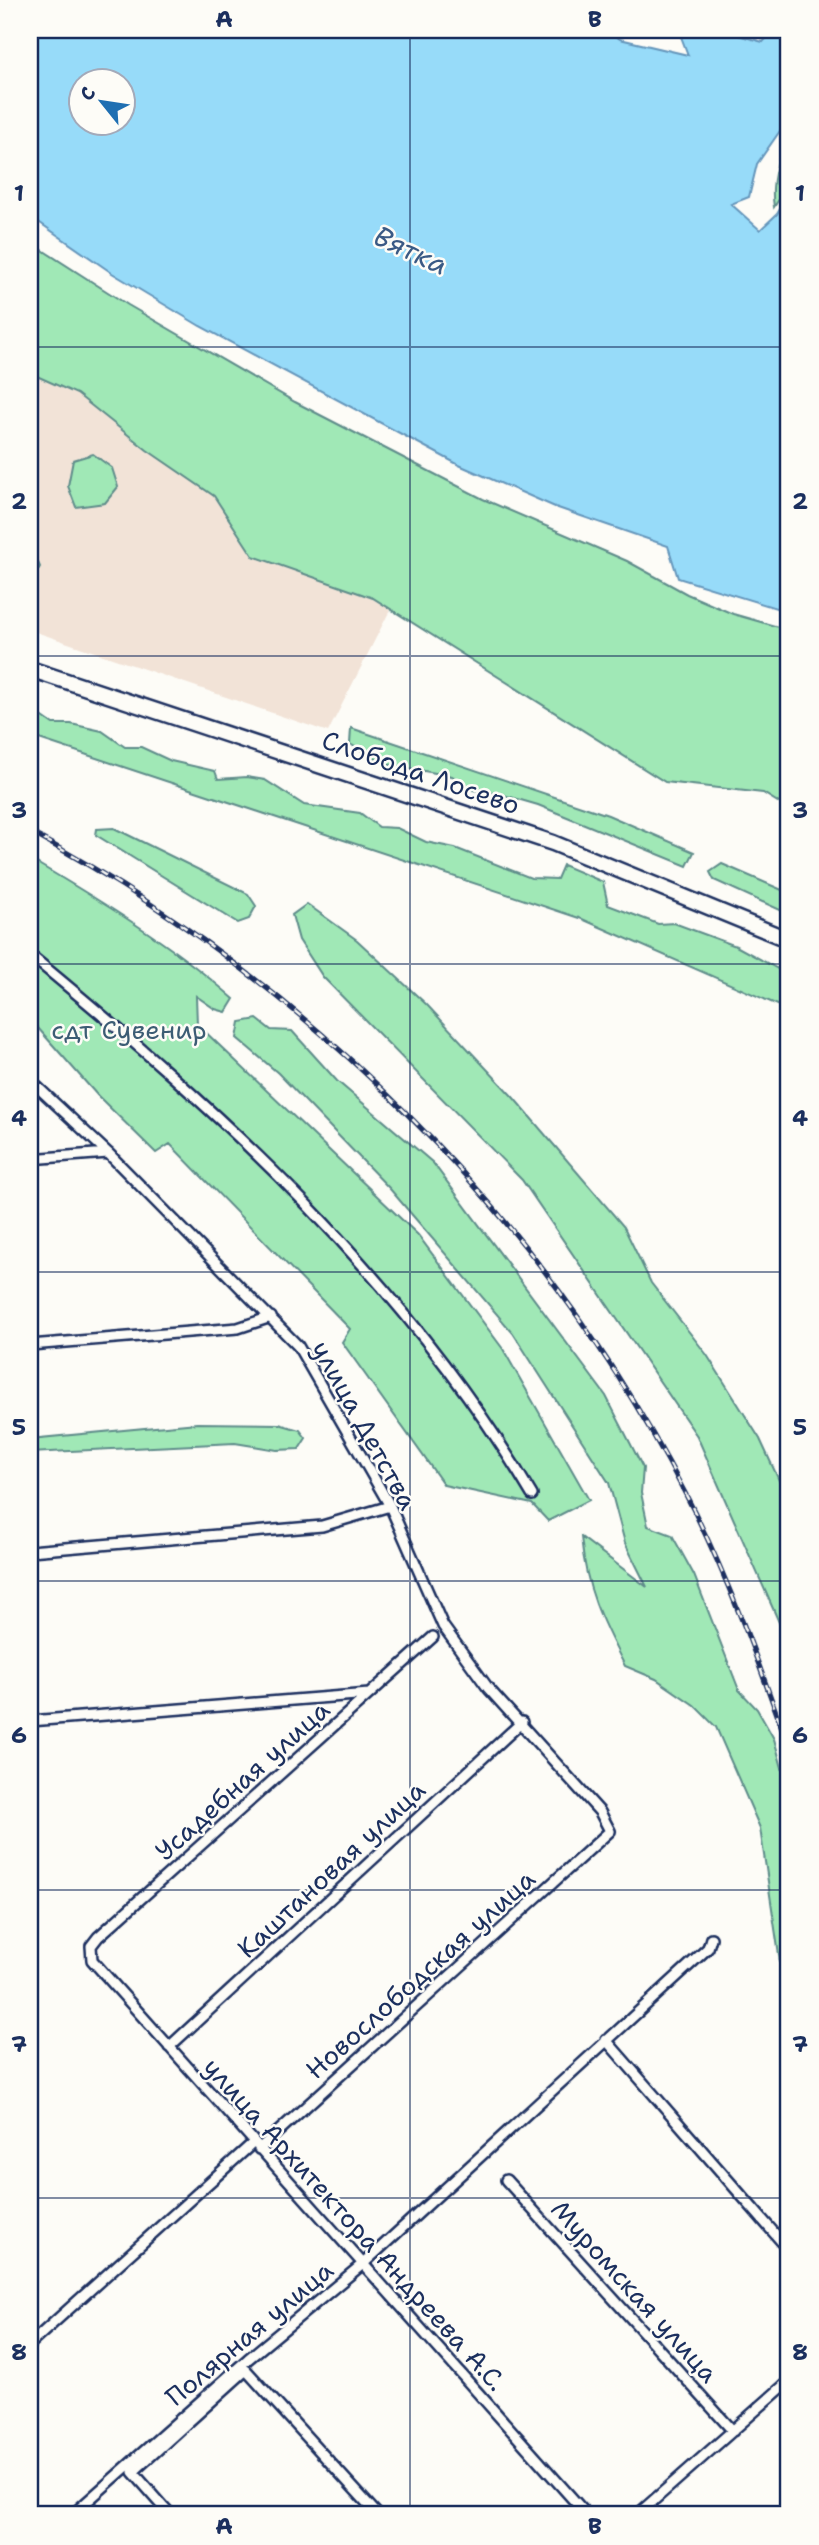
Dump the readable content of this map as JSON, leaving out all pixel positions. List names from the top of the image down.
{
  "streets": {
    "main road": ["Слобода Лосево"],
    "street": [
      "улица Детства",
      "Усадебная улица",
      "Каштановая улица",
      "Новослободская улица",
      "улица Архитектора Андреева А.С.",
      "Муромская улица",
      "Полярная улица"
    ]
  },
  "crossings": [
    ["улица Детства", "Каштановая улица"],
    ["улица Детства", "Новослободская улица"],
    ["Усадебная улица", "улица Архитектора Андреева А.С."],
    ["Каштановая улица", "улица Архитектора Андреева А.С."],
    ["Новослободская улица", "улица Архитектора Андреева А.С."],
    ["улица Архитектора Андреева А.С.", "Полярная улица"]
  ],
  "water": ["Вятка"],
  "parks": ["сдт Сувенир"],
  "north": "top left",
  "grid": {
    "columns": ["A", "B"],
    "rows": [
      "1",
      "2",
      "3",
      "4",
      "5",
      "6",
      "7",
      "8"
    ]
  }
}
